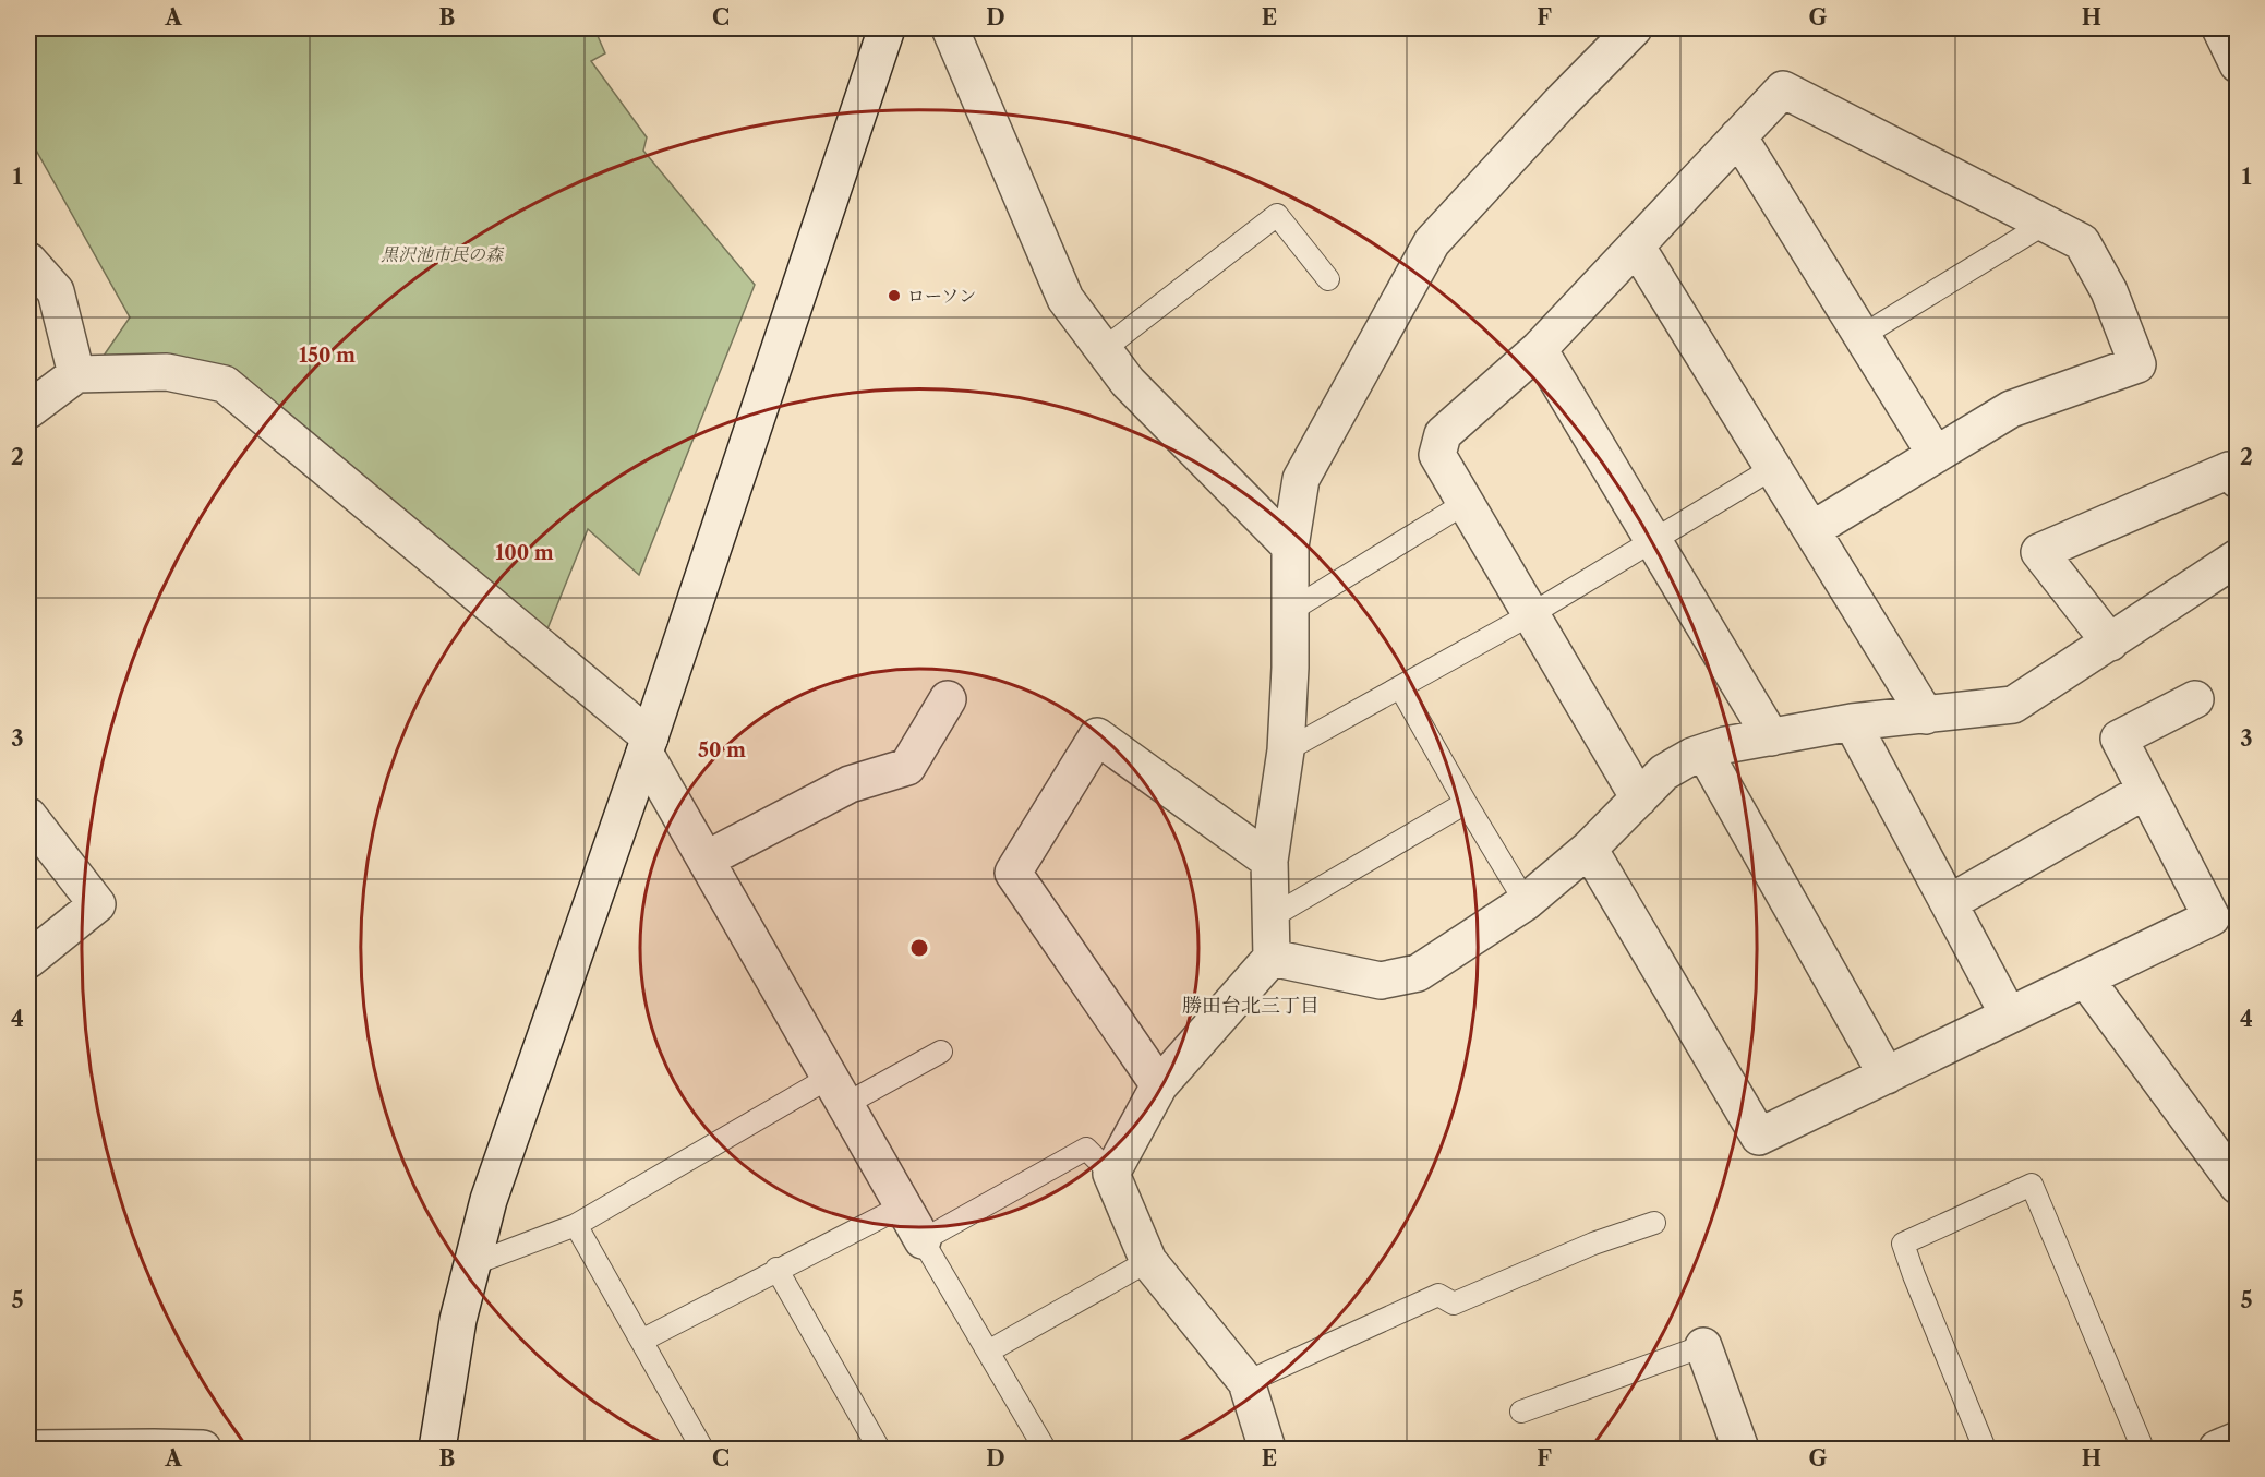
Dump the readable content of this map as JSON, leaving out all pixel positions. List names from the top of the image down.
{
  "districts": ["勝田台北三丁目"],
  "parks": ["黒沢池市民の森"],
  "places": ["ローソン"],
  "grid": {
    "columns": [
      "A",
      "B",
      "C",
      "D",
      "E",
      "F",
      "G",
      "H"
    ],
    "rows": [
      "1",
      "2",
      "3",
      "4",
      "5"
    ]
  },
  "rings": ["150 m", "100 m", "50 m"]
}
